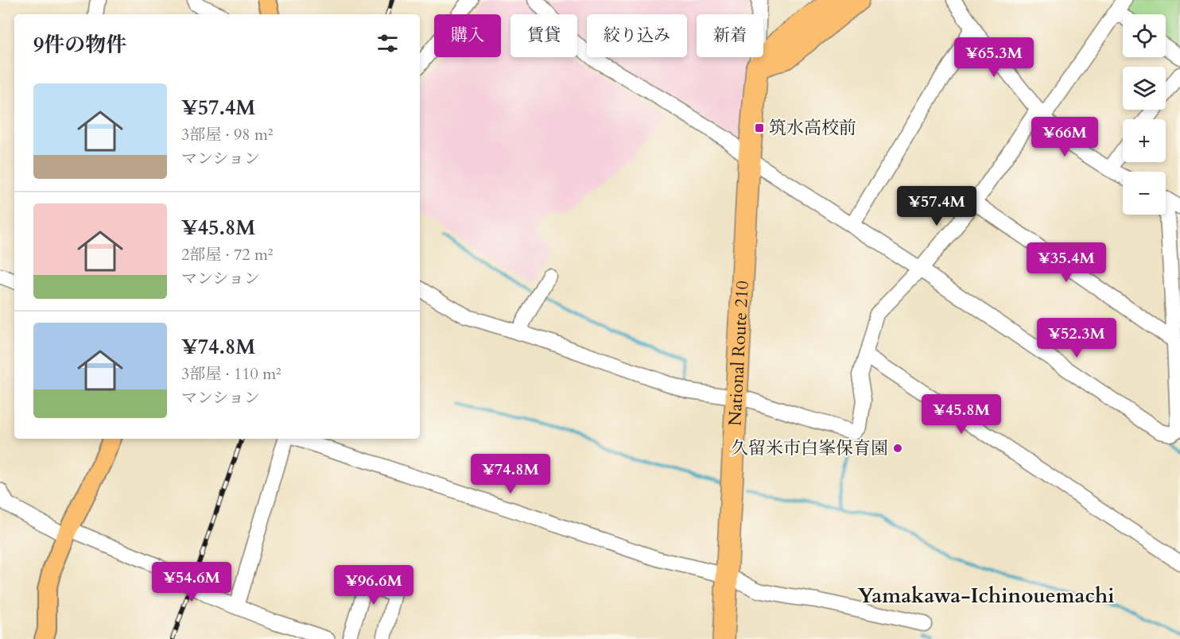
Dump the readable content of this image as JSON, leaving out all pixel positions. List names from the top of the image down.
{
  "streets": {
    "highway": ["National Route 210"]
  },
  "districts": ["Yamakawa-Ichinouemachi"],
  "places": {
    "transit": ["筑水高校前"],
    "other": ["久留米市白峯保育園"]
  },
  "page": {
    "map_buttons": ["+", "−"],
    "chip": [
      "購入",
      "賃貸",
      "絞り込み",
      "新着"
    ],
    "heading": "9件の物件",
    "price": [
      "¥65.3M",
      "¥66M",
      "¥57.4M",
      "¥35.4M",
      "¥52.3M",
      "¥45.8M",
      "¥74.8M",
      "¥54.6M",
      "¥96.6M"
    ],
    "list": [
      {
        "name": "¥57.4M",
        "note": "3部屋 · 98 m² · マンション"
      },
      {
        "name": "¥45.8M",
        "note": "2部屋 · 72 m² · マンション"
      },
      {
        "name": "¥74.8M",
        "note": "3部屋 · 110 m² · マンション"
      }
    ]
  }
}
